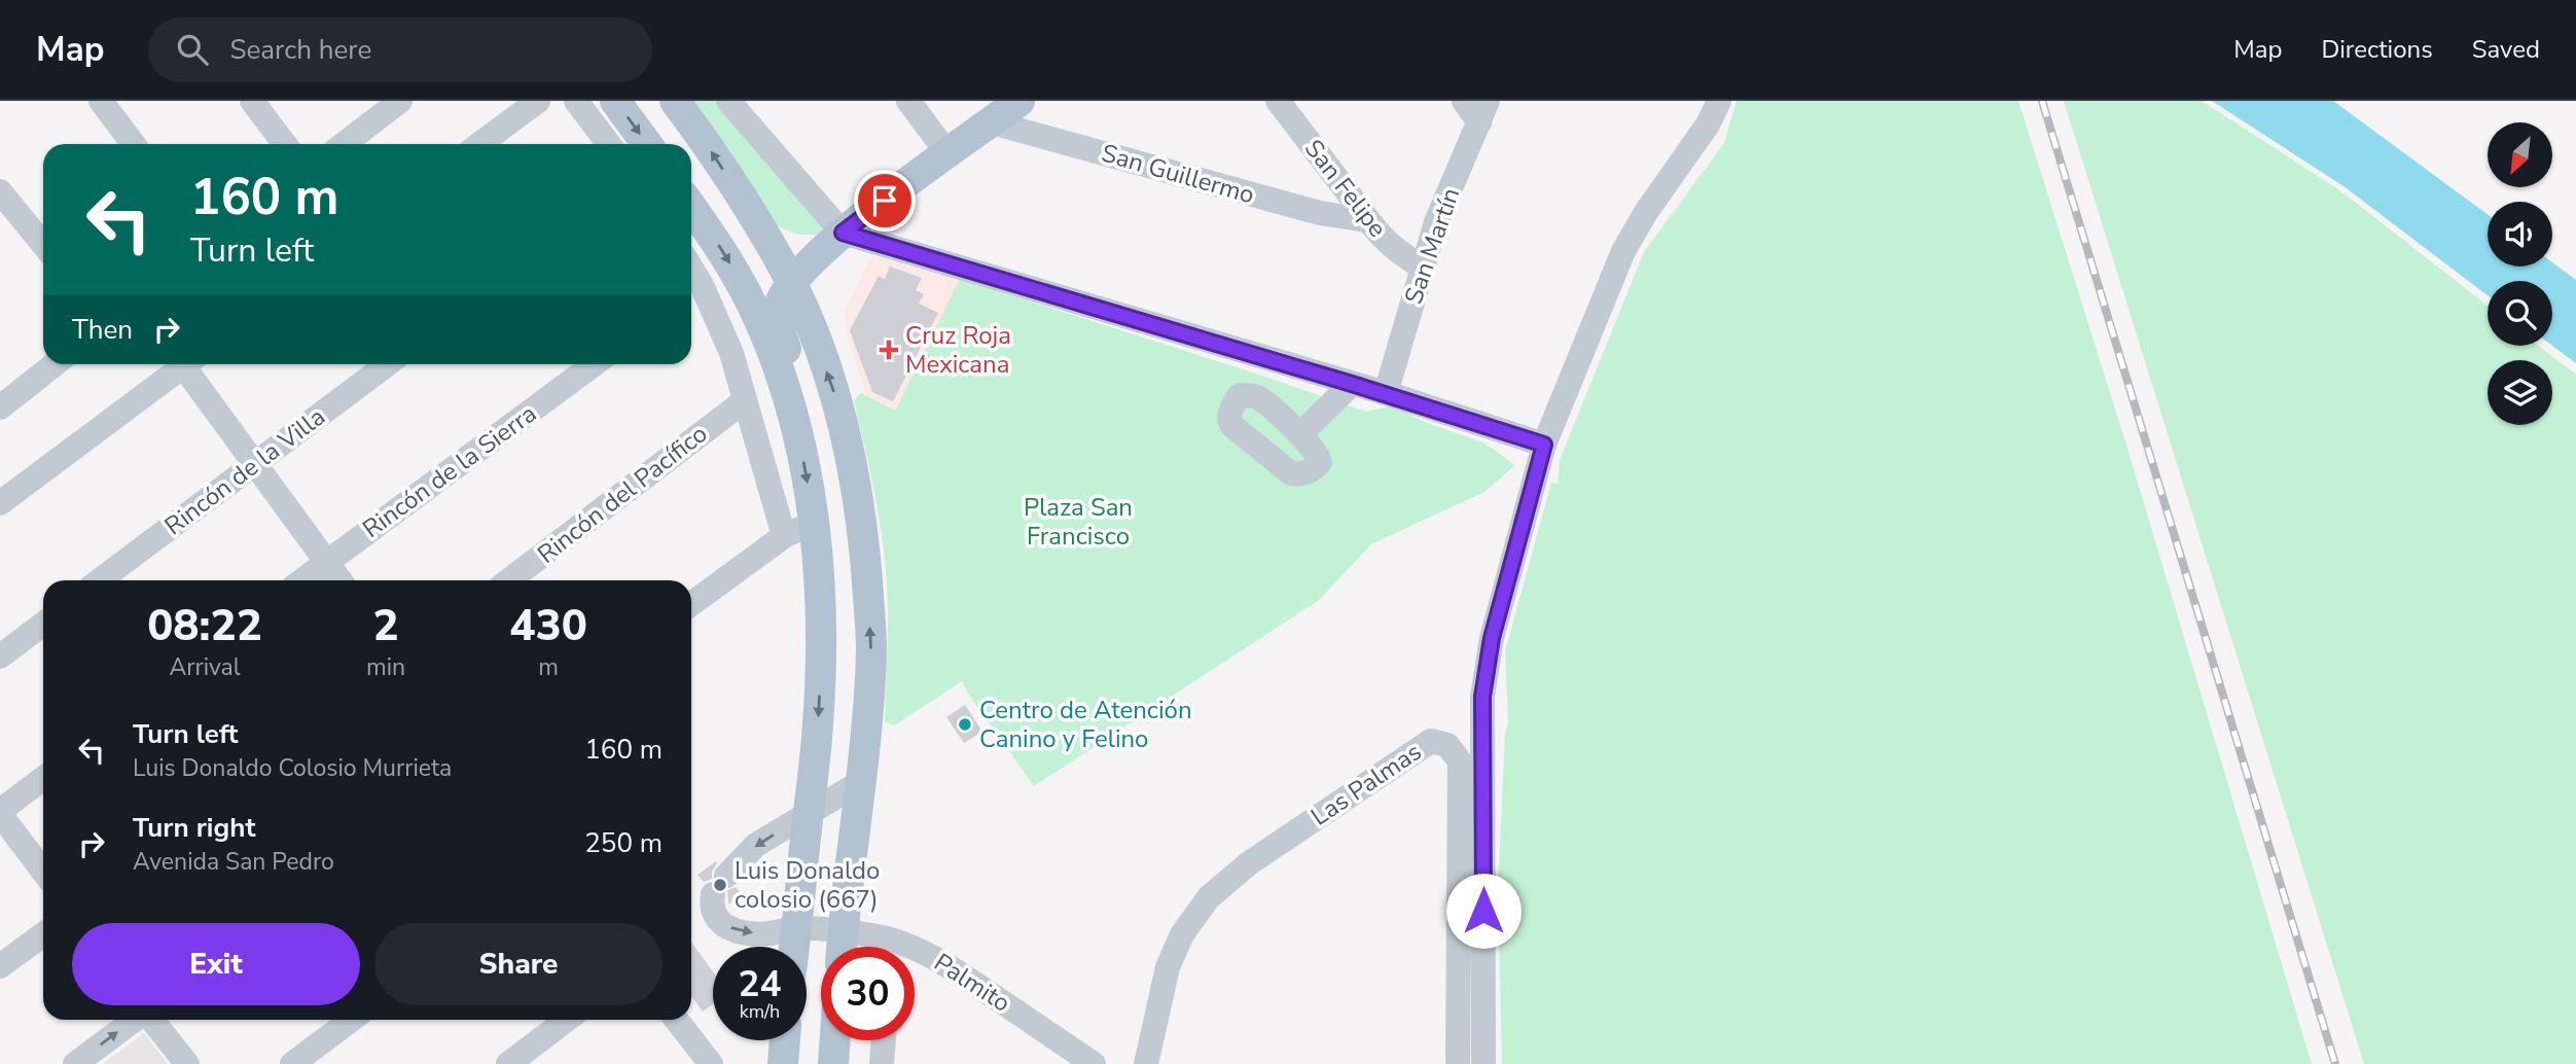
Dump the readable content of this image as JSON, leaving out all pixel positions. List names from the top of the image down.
{
  "streets": {
    "street": [
      "San Guillermo",
      "San Felipe",
      "San Martín",
      "Rincón de la Villa",
      "Rincón de la Sierra",
      "Rincón del Pacífico",
      "Las Palmas",
      "Palmito"
    ]
  },
  "crossings": [
    ["San Guillermo", "San Felipe"],
    ["San Felipe", "San Martín"]
  ],
  "parks": ["Plaza San Francisco"],
  "places": {
    "health": ["Cruz Roja Mexicana"],
    "other": ["Centro de Atención Canino y Felino", "Luis Donaldo colosio (667)"]
  },
  "north": "bottom left",
  "page": {
    "header": "Map",
    "search": "Search here",
    "nav": ["Map", "Directions", "Saved"],
    "turn": ["160 m", "Turn left"],
    "then": "Then",
    "eta": [
      "08:22",
      "Arrival",
      "2",
      "min",
      "430",
      "m"
    ],
    "list": [
      {
        "name": "Turn left",
        "note": "Luis Donaldo Colosio Murrieta",
        "value": "160 m"
      },
      {
        "name": "Turn right",
        "note": "Avenida San Pedro",
        "value": "250 m"
      }
    ],
    "buttons": ["Exit", "Share"],
    "speed": "24 km/h",
    "limit": "30"
  }
}
